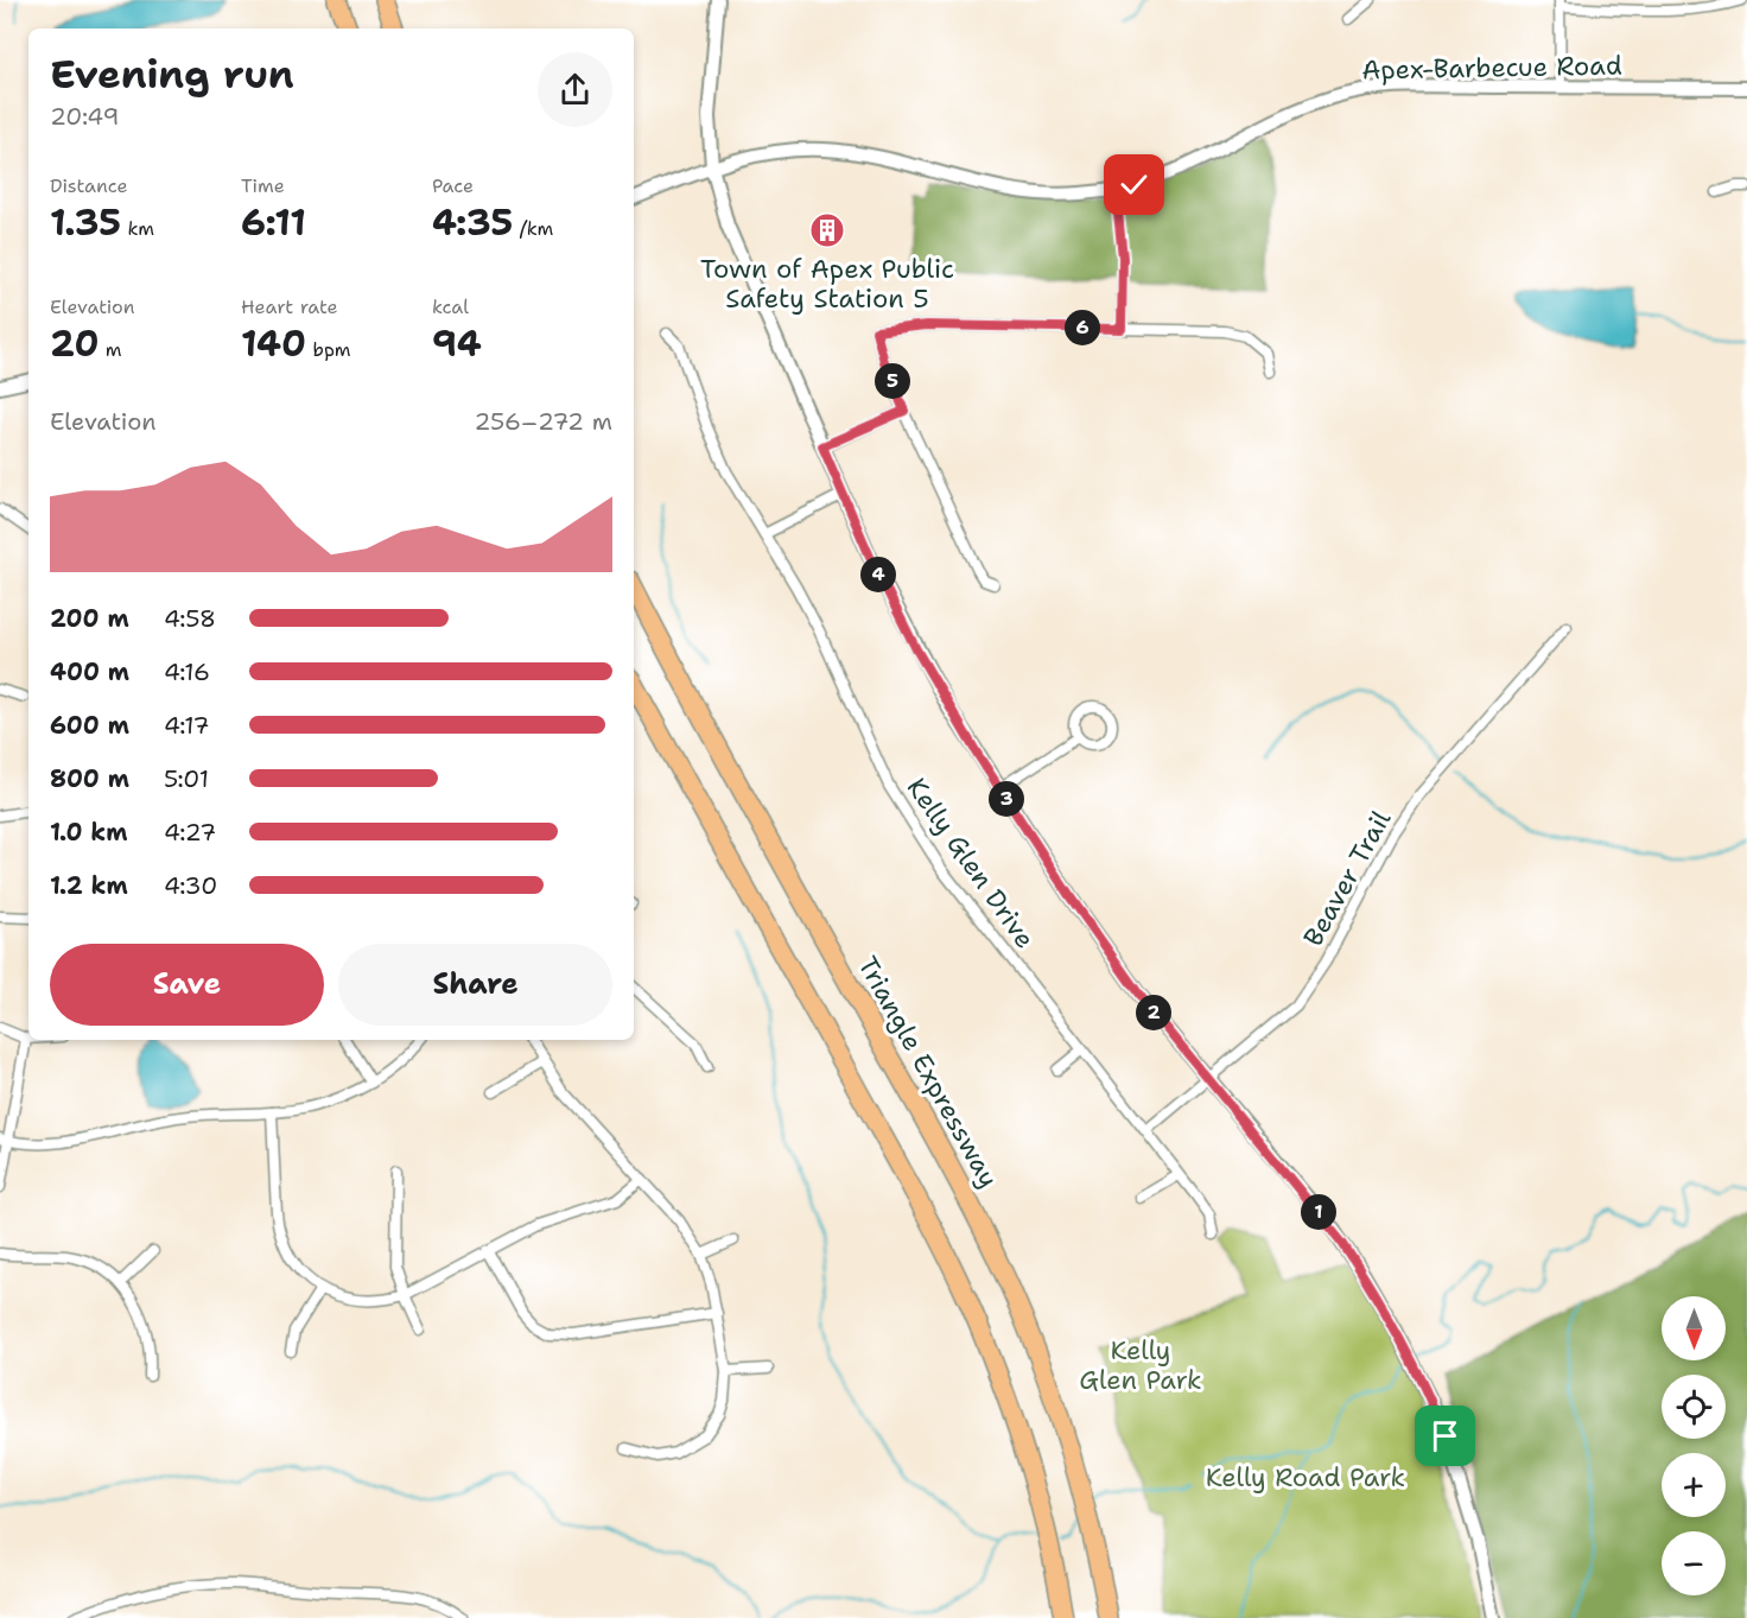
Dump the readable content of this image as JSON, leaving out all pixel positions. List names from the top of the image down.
{
  "streets": {
    "highway": ["Triangle Expressway"],
    "street": ["Apex-Barbecue Road", "Kelly Glen Drive", "Beaver Trail"]
  },
  "crossings": [
    ["Kelly Glen Drive", "Beaver Trail"]
  ],
  "parks": ["Kelly Glen Park", "Kelly Road Park"],
  "places": {
    "building": ["Town of Apex Public Safety Station 5"]
  },
  "north": "bottom",
  "page": {
    "heading": ["Evening run", "20:49"],
    "stats": [
      ["Distance", "1.35 km"],
      ["Time", "6:11"],
      ["Pace", "4:35 /km"],
      ["Elevation", "20 m"],
      ["Heart rate", "140 bpm"],
      ["kcal", "94"]
    ],
    "pins": [
      "6",
      "5",
      "4",
      "3",
      "2",
      "1"
    ],
    "chart": ["Elevation", "256–272 m"],
    "list": [
      {
        "name": "200 m",
        "note": "4:58"
      },
      {
        "name": "400 m",
        "note": "4:16"
      },
      {
        "name": "600 m",
        "note": "4:17"
      },
      {
        "name": "800 m",
        "note": "5:01"
      },
      {
        "name": "1.0 km",
        "note": "4:27"
      },
      {
        "name": "1.2 km",
        "note": "4:30"
      }
    ],
    "buttons": ["Save", "Share"],
    "map_buttons": ["+", "−"]
  }
}
